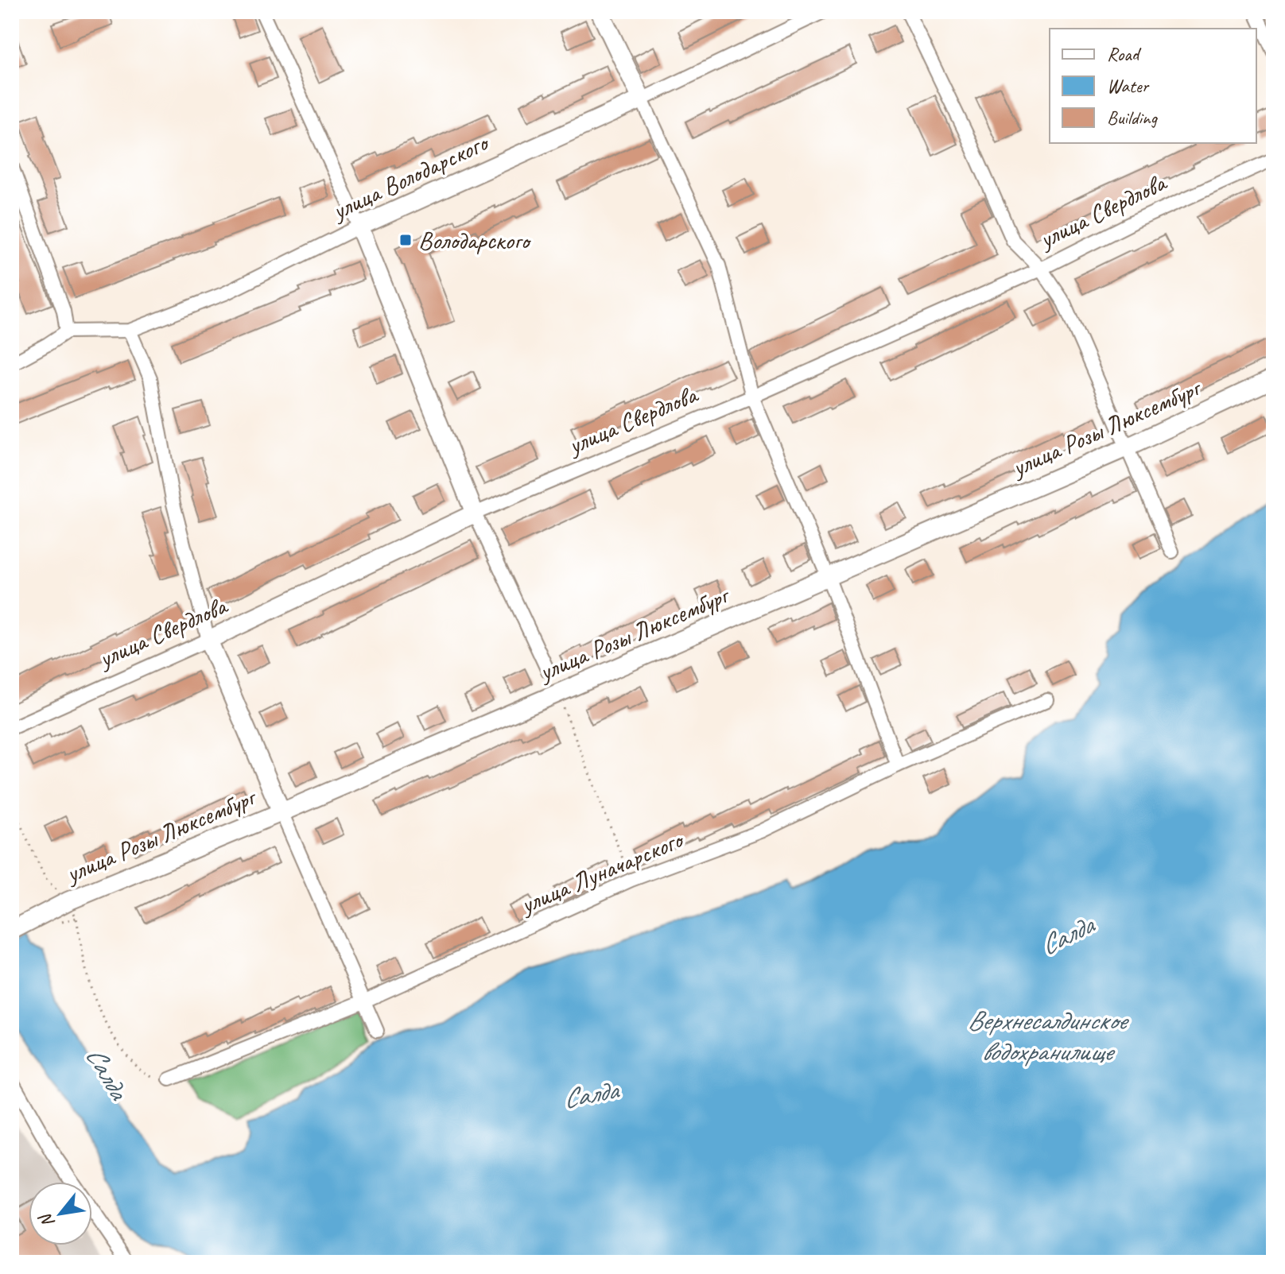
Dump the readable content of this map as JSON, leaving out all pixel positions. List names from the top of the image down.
{
  "streets": {
    "street": [
      "улица Володарского",
      "улица Свердлова",
      "улица Розы Люксембург",
      "улица Луначарского"
    ]
  },
  "water": ["Салда", "Верхнесалдинское водохранилище"],
  "places": {
    "transit": ["Володарского"]
  },
  "legend": ["Road", "Water", "Building"],
  "north": "bottom left"
}
